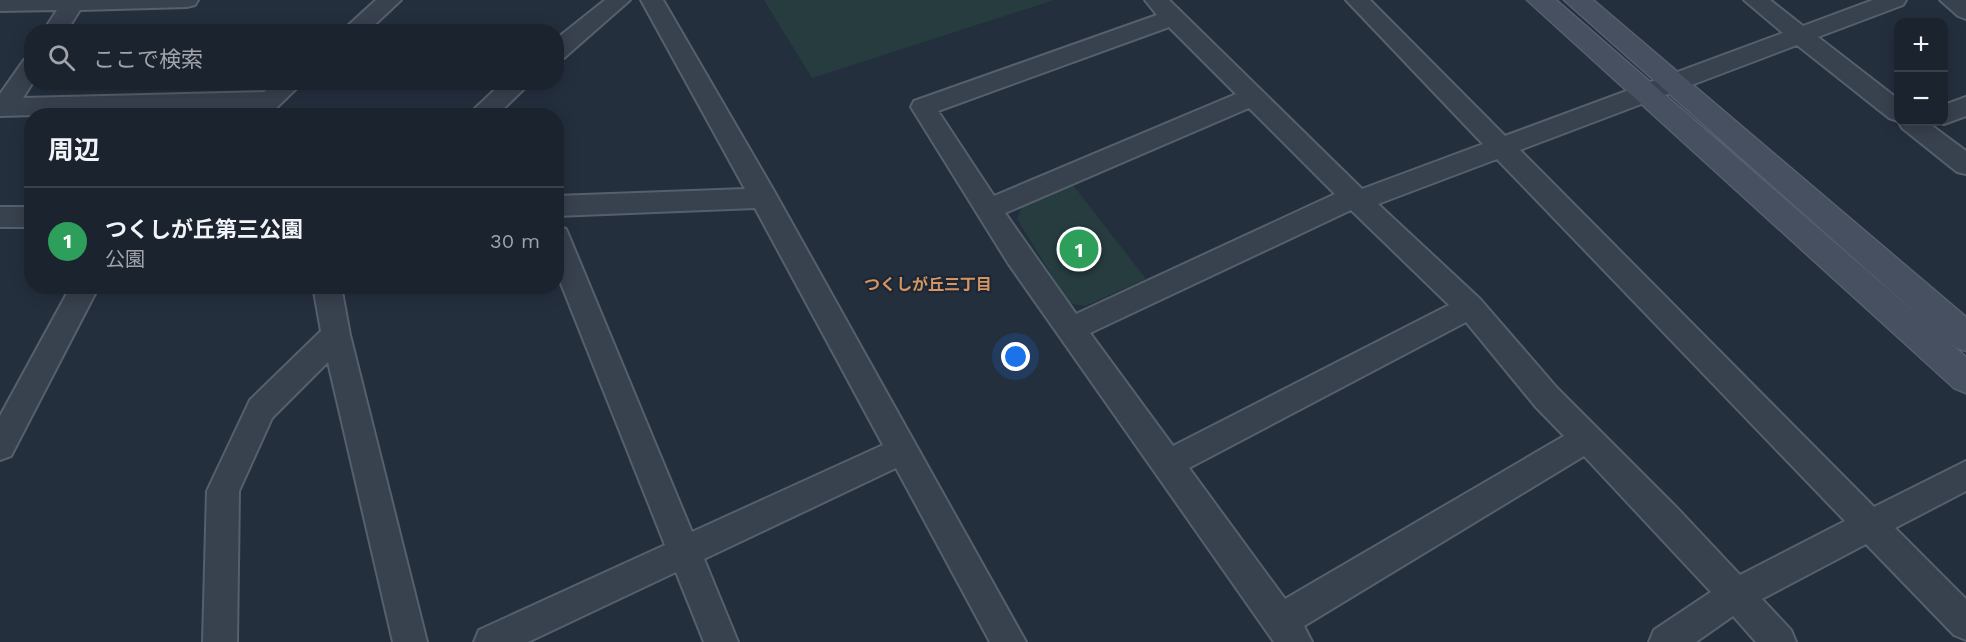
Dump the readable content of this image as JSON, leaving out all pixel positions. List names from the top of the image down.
{
  "districts": ["つくしが丘三丁目"],
  "page": {
    "map_buttons": ["+", "−"],
    "search": "ここで検索",
    "heading": "周辺",
    "list": [
      {
        "mark": "1",
        "name": "つくしが丘第三公園",
        "note": "公園",
        "value": "30 m"
      }
    ],
    "pins": "1"
  }
}
